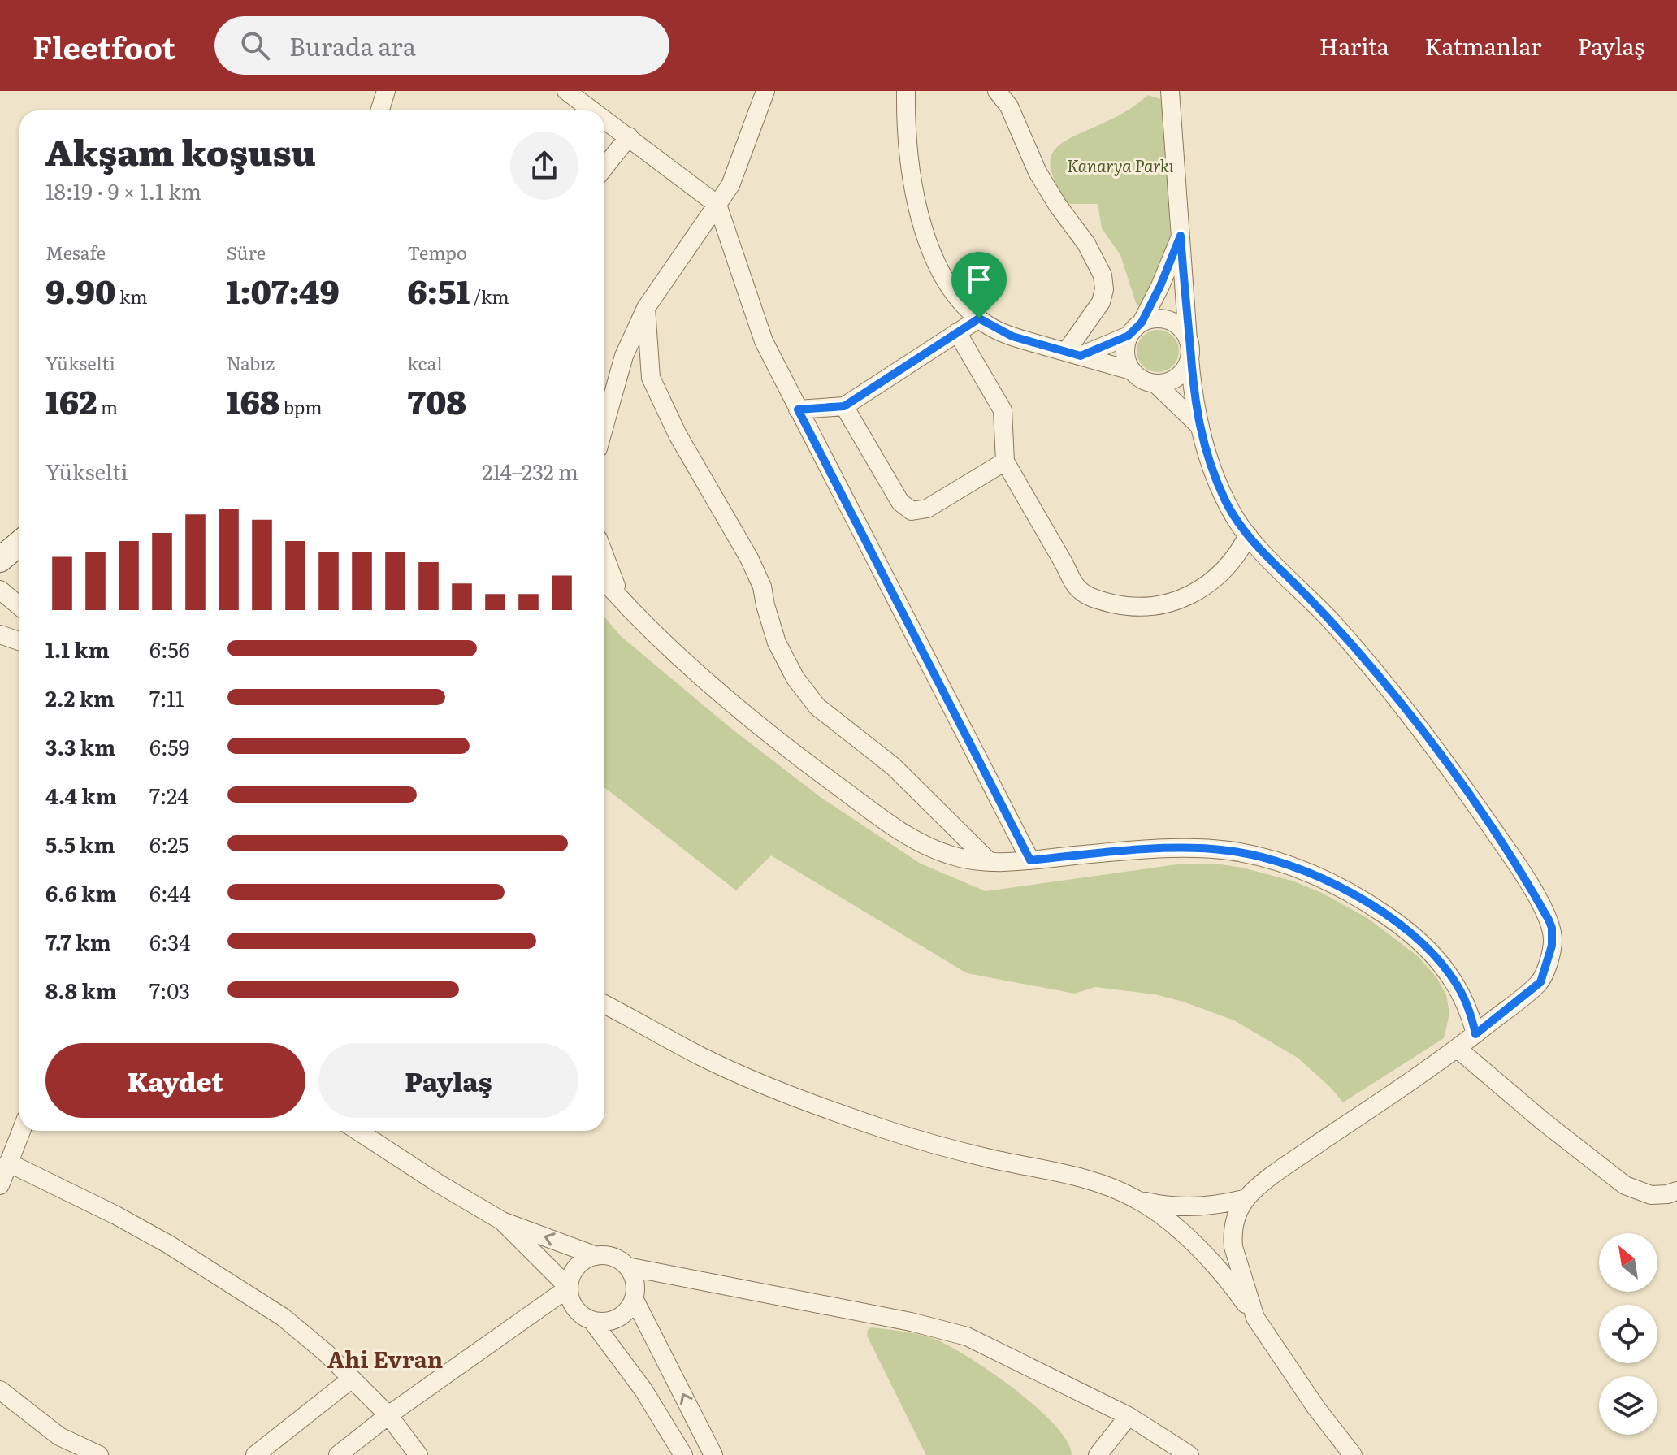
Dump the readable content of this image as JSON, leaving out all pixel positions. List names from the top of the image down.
{
  "districts": ["Ahi Evran"],
  "parks": ["Kanarya Parkı"],
  "north": "top left",
  "page": {
    "header": "Fleetfoot",
    "search": "Burada ara",
    "nav": ["Harita", "Katmanlar", "Paylaş"],
    "heading": ["Akşam koşusu", "18:19 · 9 × 1.1 km"],
    "stats": [
      ["Mesafe", "9.90 km"],
      ["Süre", "1:07:49"],
      ["Tempo", "6:51 /km"],
      ["Yükselti", "162 m"],
      ["Nabız", "168 bpm"],
      ["kcal", "708"]
    ],
    "chart": ["Yükselti", "214–232 m"],
    "list": [
      {
        "name": "1.1 km",
        "note": "6:56"
      },
      {
        "name": "2.2 km",
        "note": "7:11"
      },
      {
        "name": "3.3 km",
        "note": "6:59"
      },
      {
        "name": "4.4 km",
        "note": "7:24"
      },
      {
        "name": "5.5 km",
        "note": "6:25"
      },
      {
        "name": "6.6 km",
        "note": "6:44"
      },
      {
        "name": "7.7 km",
        "note": "6:34"
      },
      {
        "name": "8.8 km",
        "note": "7:03"
      }
    ],
    "buttons": ["Kaydet", "Paylaş"]
  }
}
